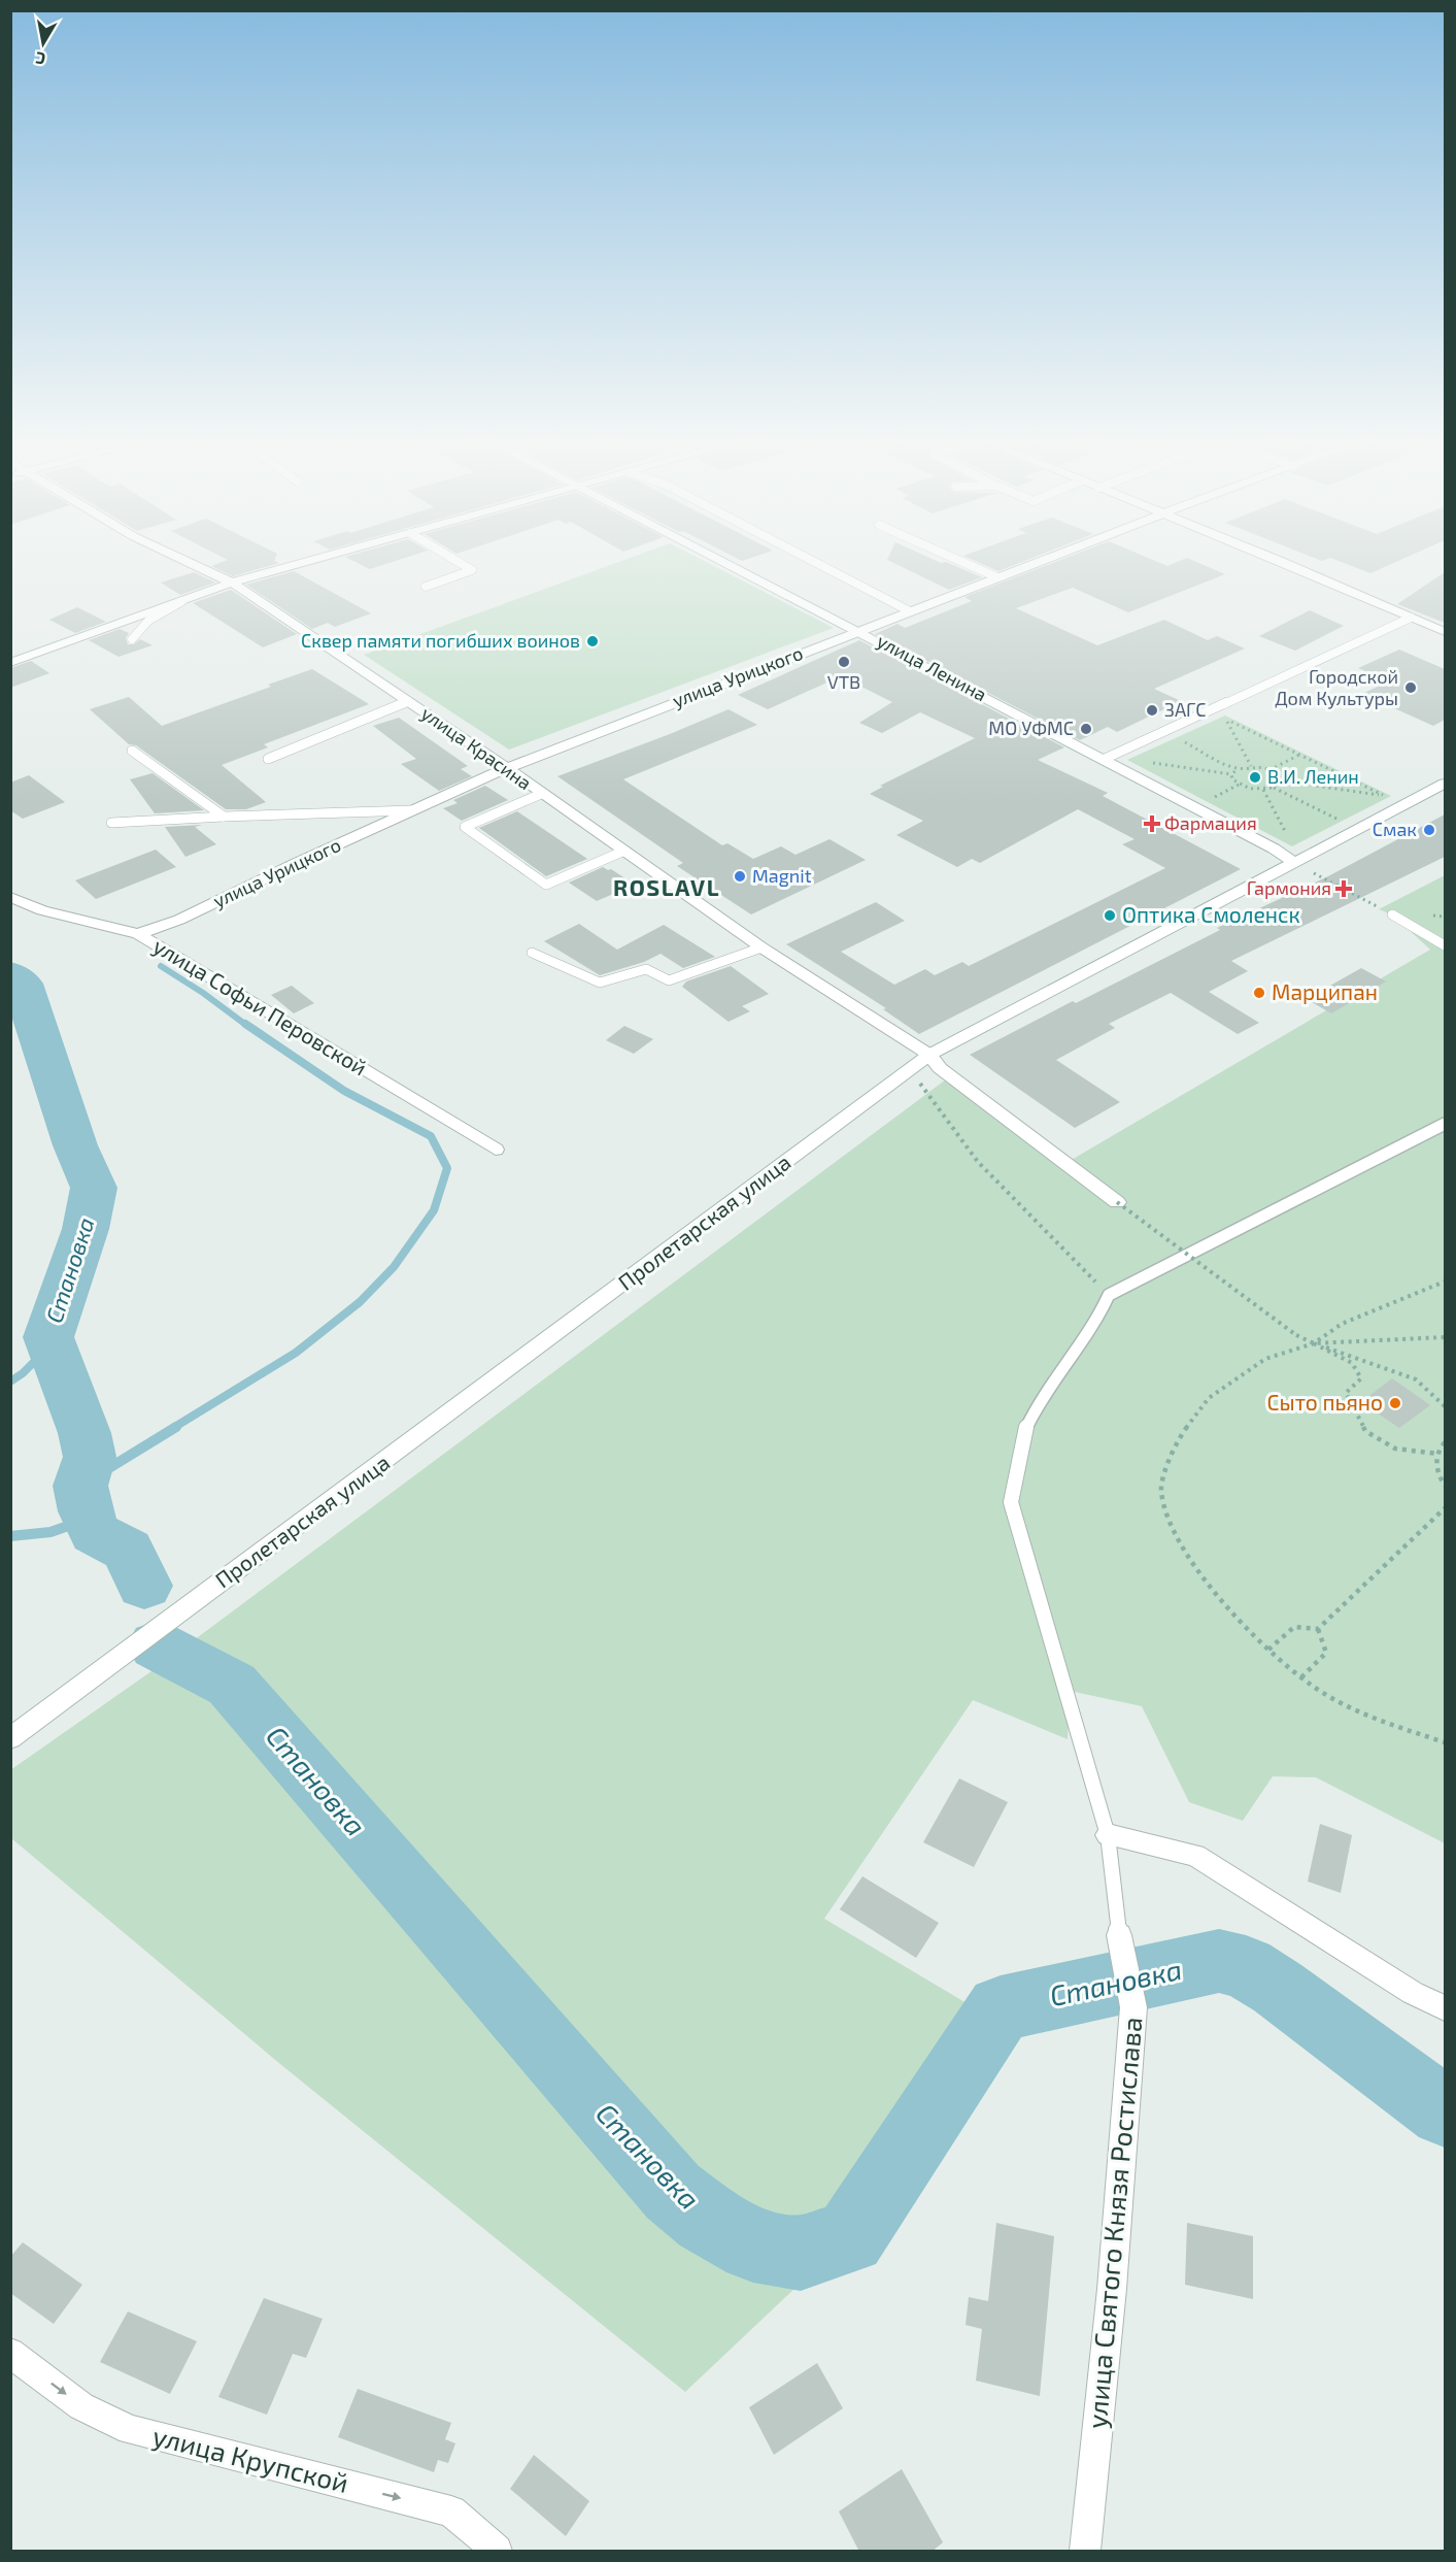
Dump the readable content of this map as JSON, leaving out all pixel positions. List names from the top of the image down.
{
  "streets": {
    "street": [
      "улица Ленина",
      "улица Урицкого",
      "улица Красина",
      "улица Софьи Перовской",
      "Пролетарская улица",
      "улица Святого Князя Ростислава",
      "улица Крупской"
    ]
  },
  "crossings": [
    ["улица Ленина", "улица Урицкого"],
    ["улица Ленина", "Пролетарская улица"],
    ["улица Урицкого", "улица Красина"],
    ["улица Урицкого", "улица Софьи Перовской"],
    ["улица Красина", "Пролетарская улица"]
  ],
  "one_way": ["улица Крупской"],
  "districts": ["ROSLAVL"],
  "water": ["Становка"],
  "places": {
    "other": [
      "Сквер памяти погибших воинов",
      "VTB",
      "Городской Дом Культуры",
      "ЗАГС",
      "МО УФМС",
      "В.И. Ленин",
      "Смак",
      "Magnit",
      "Оптика Смоленск",
      "Марципан",
      "Сыто пьяно"
    ],
    "health": ["Фармация", "Гармония"]
  },
  "north": "bottom"
}
